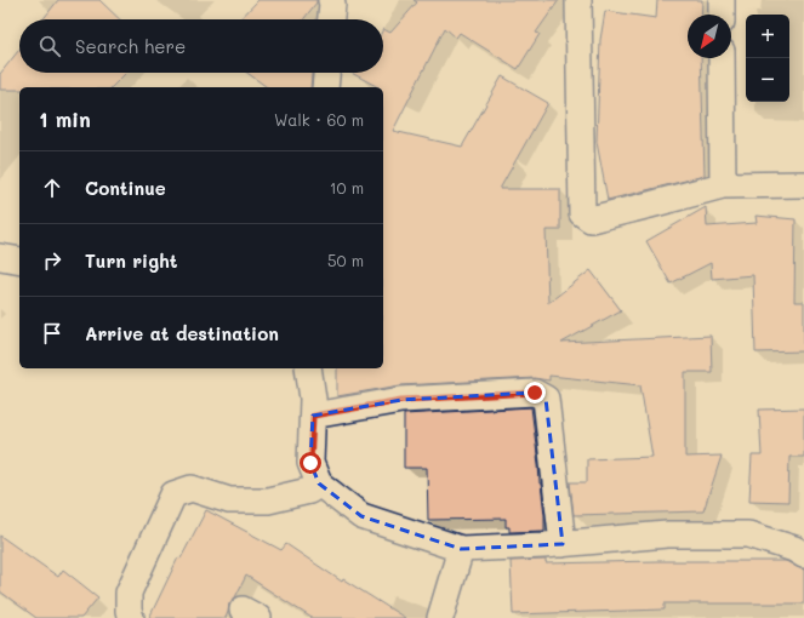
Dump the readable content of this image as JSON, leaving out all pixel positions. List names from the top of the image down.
{
  "north": "bottom left",
  "page": {
    "map_buttons": ["+", "−"],
    "search": "Search here",
    "heading": ["1 min", "Walk · 60 m"],
    "list": [
      ["Continue", "10 m"],
      ["Turn right", "50 m"],
      "Arrive at destination"
    ]
  }
}
